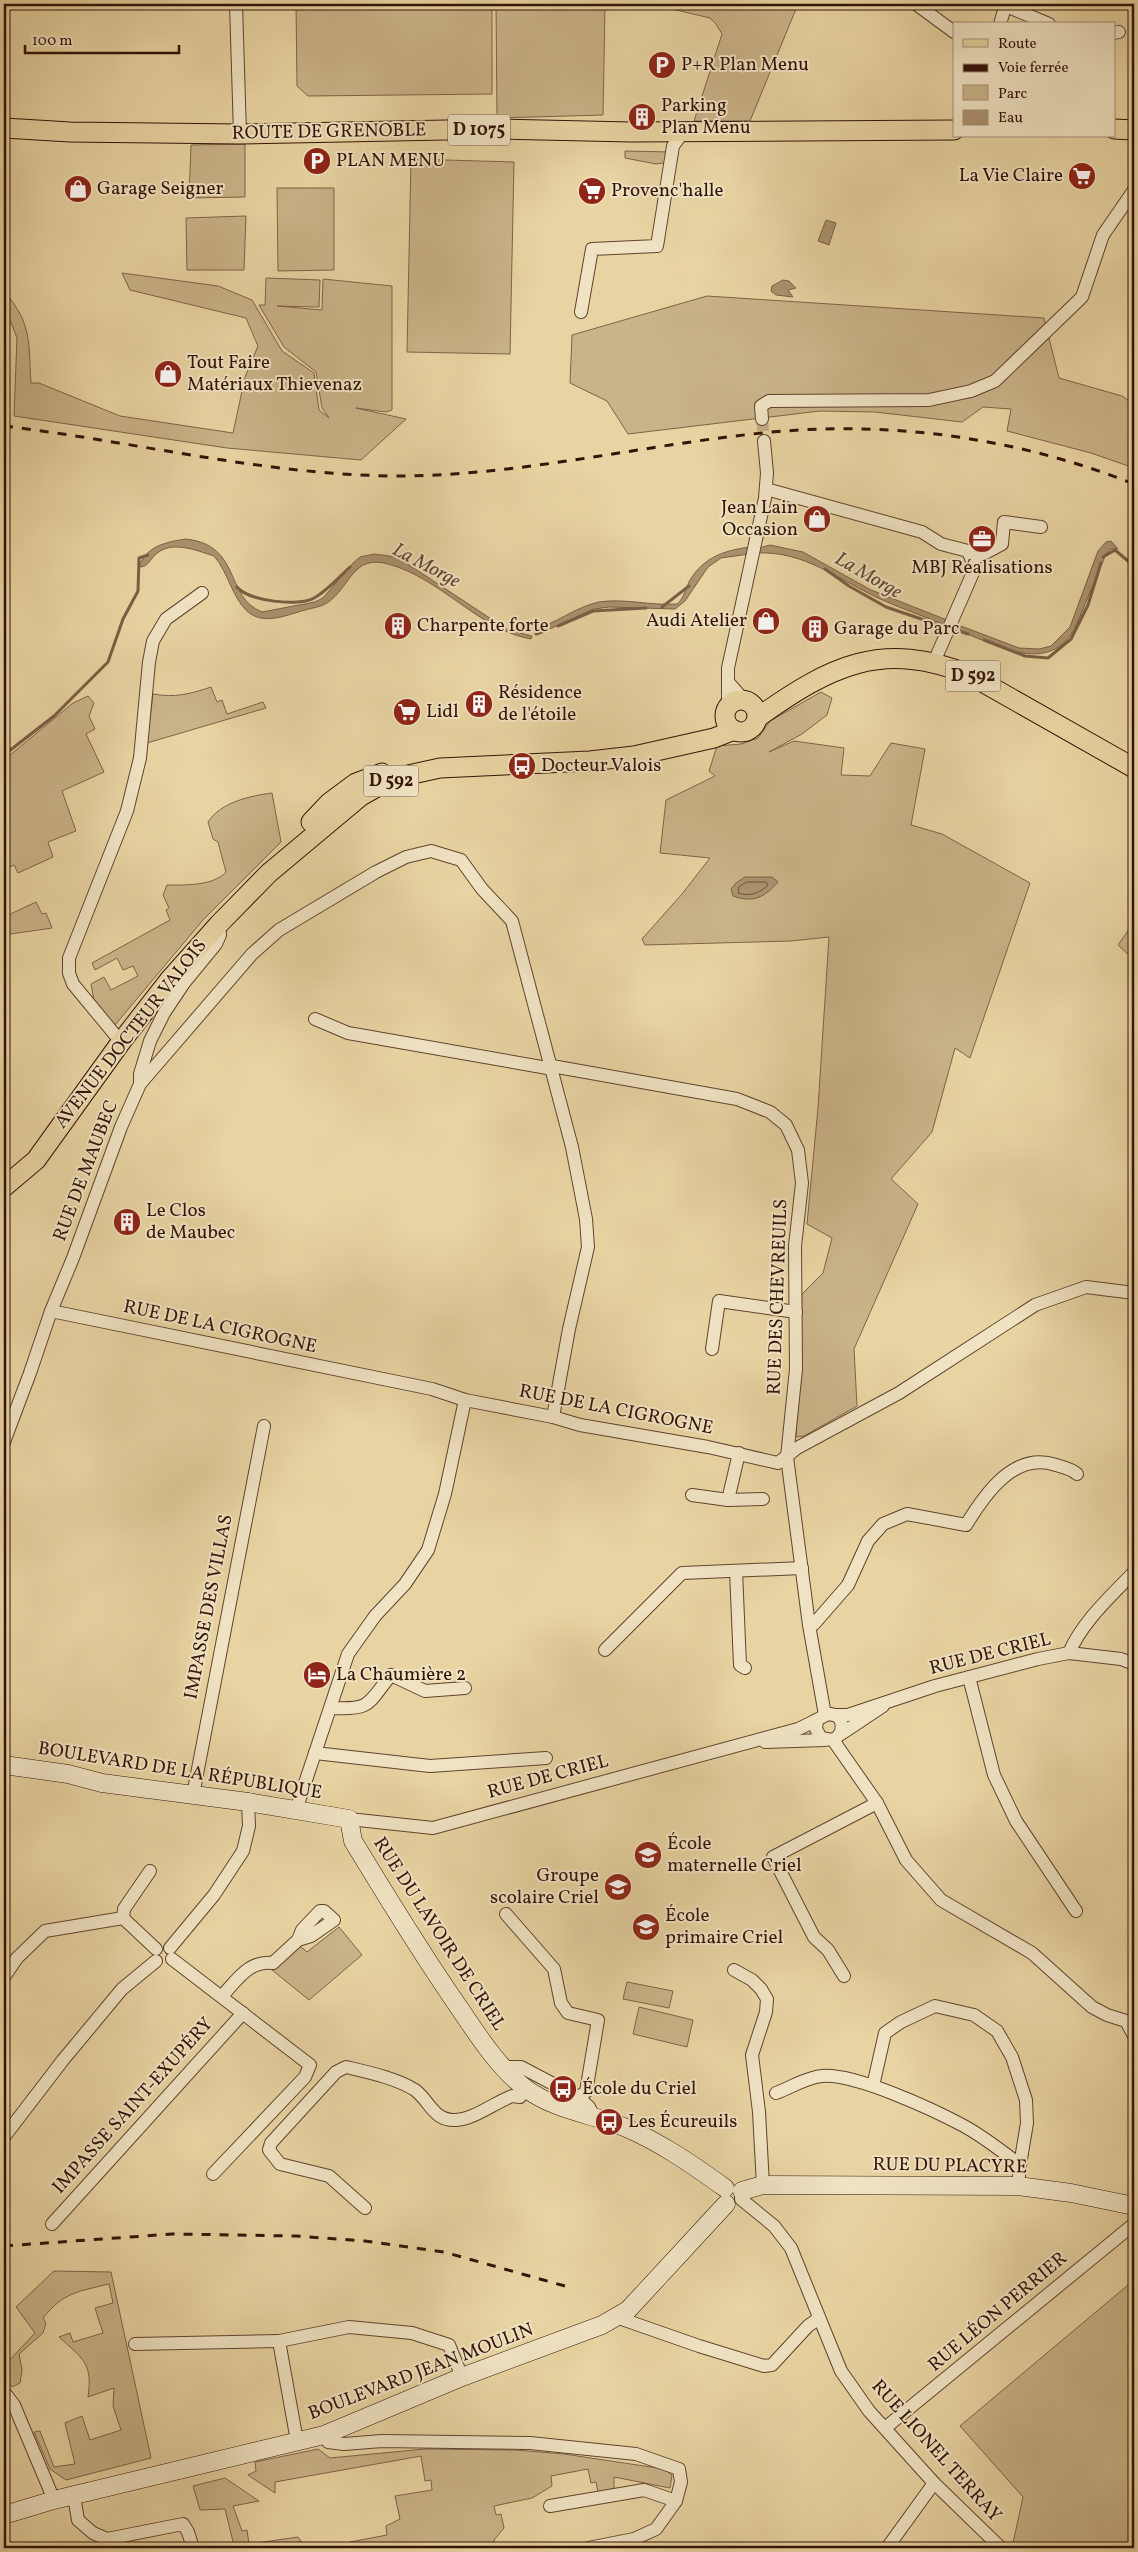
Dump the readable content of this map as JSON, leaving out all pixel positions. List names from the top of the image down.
{
  "streets": {
    "main road": [
      "D 1075",
      "ROUTE DE GRENOBLE",
      "D 592",
      "AVENUE DOCTEUR VALOIS"
    ],
    "street": [
      "RUE DE MAUBEC",
      "RUE DES CHEVREUILS",
      "RUE DE LA CIGROGNE",
      "IMPASSE DES VILLAS",
      "RUE DE CRIEL",
      "BOULEVARD DE LA RÉPUBLIQUE",
      "RUE DU LAVOIR DE CRIEL",
      "IMPASSE SAINT-EXUPÉRY",
      "RUE DU PLACYRE",
      "RUE LÉON PERRIER",
      "BOULEVARD JEAN MOULIN",
      "RUE LIONEL TERRAY"
    ]
  },
  "crossings": [
    ["D 592", "AVENUE DOCTEUR VALOIS"],
    ["AVENUE DOCTEUR VALOIS", "RUE DE MAUBEC"],
    ["RUE DE MAUBEC", "RUE DE LA CIGROGNE"],
    ["RUE DES CHEVREUILS", "RUE DE LA CIGROGNE"],
    ["RUE DES CHEVREUILS", "RUE DE CRIEL"],
    ["IMPASSE DES VILLAS", "BOULEVARD DE LA RÉPUBLIQUE"],
    ["RUE DE CRIEL", "BOULEVARD DE LA RÉPUBLIQUE"],
    ["RUE DE CRIEL", "RUE DU LAVOIR DE CRIEL"],
    ["BOULEVARD DE LA RÉPUBLIQUE", "RUE DU LAVOIR DE CRIEL"],
    ["RUE DU LAVOIR DE CRIEL", "RUE DU PLACYRE"],
    ["RUE DU LAVOIR DE CRIEL", "BOULEVARD JEAN MOULIN"],
    ["RUE DU LAVOIR DE CRIEL", "RUE LIONEL TERRAY"],
    ["RUE DU PLACYRE", "BOULEVARD JEAN MOULIN"],
    ["RUE DU PLACYRE", "RUE LIONEL TERRAY"],
    ["RUE LÉON PERRIER", "RUE LIONEL TERRAY"],
    ["BOULEVARD JEAN MOULIN", "RUE LIONEL TERRAY"]
  ],
  "water": ["La Morge"],
  "places": {
    "parking": ["P+R Plan Menu", "PLAN MENU"],
    "building": [
      "Parking Plan Menu",
      "Charpente forte",
      "Garage du Parc",
      "Résidence de l'étoile",
      "Le Clos de Maubec"
    ],
    "supermarket": ["La Vie Claire", "Provenc'halle", "Lidl"],
    "shop": [
      "Garage Seigner",
      "Tout Faire Matériaux Thievenaz",
      "Jean Lain Occasion",
      "Audi Atelier"
    ],
    "office": ["MBJ Réalisations"],
    "bus stop": ["Docteur Valois", "École du Criel", "Les Écureuils"],
    "hotel": ["La Chaumière 2"],
    "school or university": ["École maternelle Criel", "Groupe scolaire Criel", "École primaire Criel"]
  },
  "legend": [
    "Route",
    "Voie ferrée",
    "Parc",
    "Eau"
  ],
  "scale_bar": "100 m"
}
